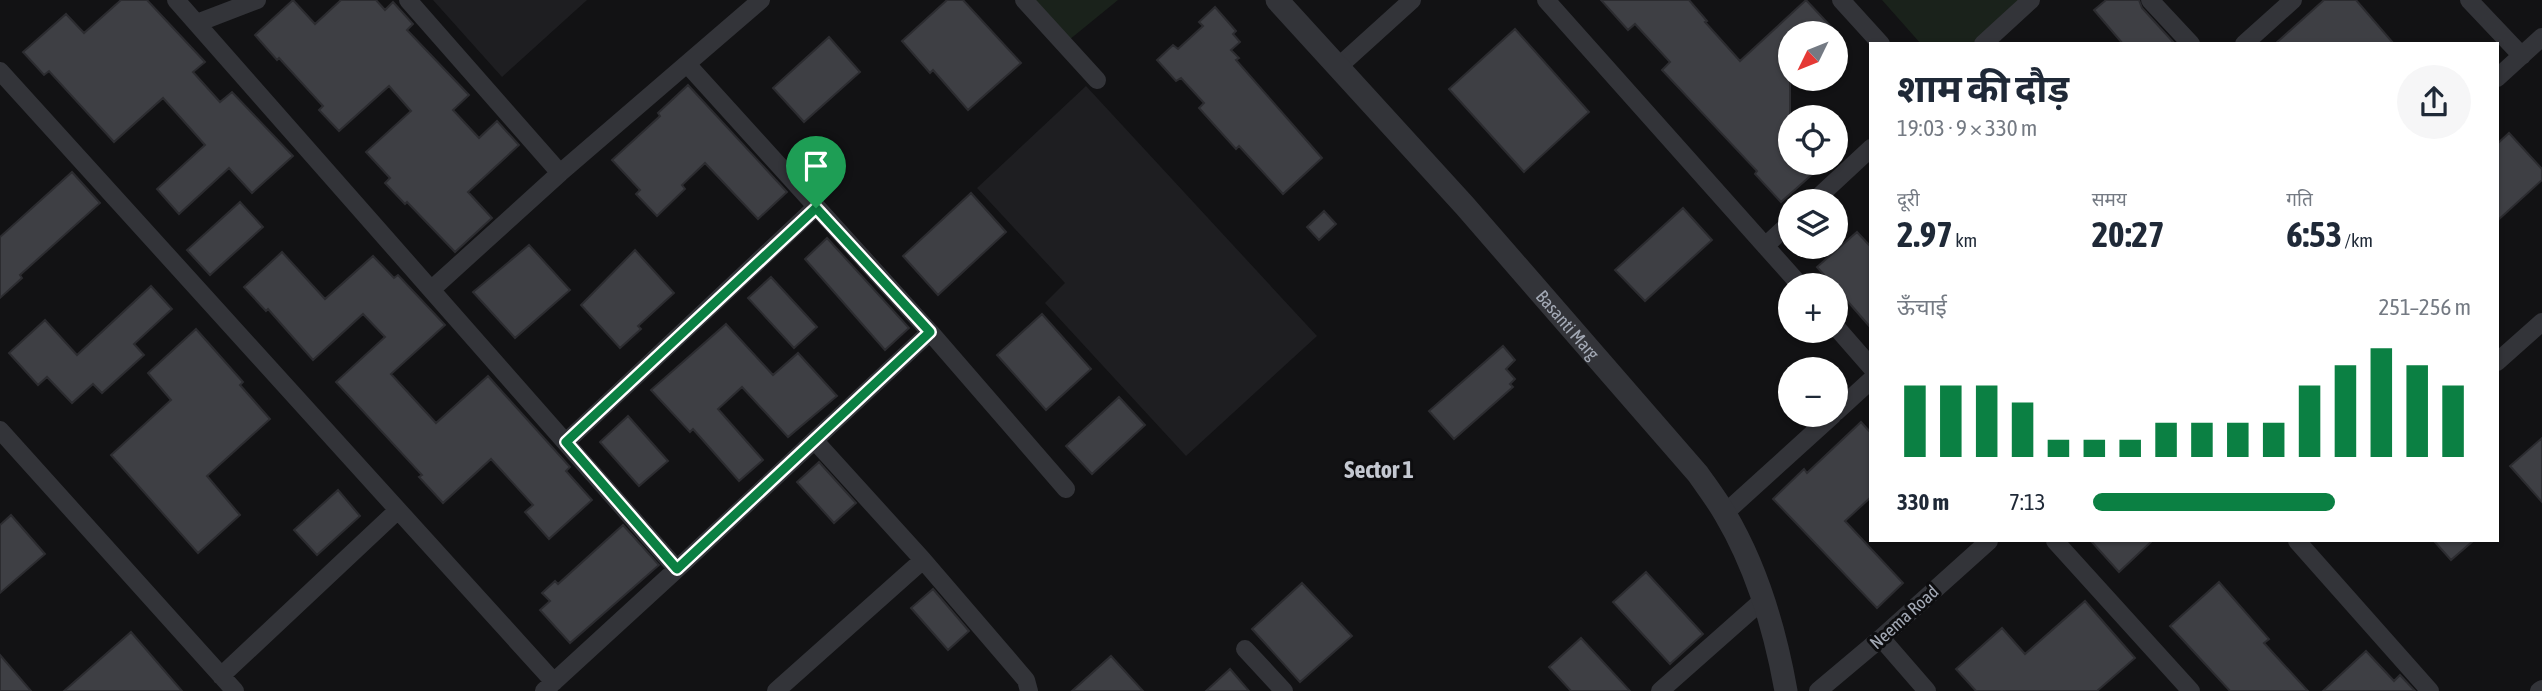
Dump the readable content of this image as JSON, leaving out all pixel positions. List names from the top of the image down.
{
  "streets": {
    "street": ["Basanti Marg", "Neema Road"]
  },
  "districts": ["Sector 1"],
  "north": "bottom left",
  "page": {
    "map_buttons": ["+", "−"],
    "heading": ["शाम की दौड़", "19:03 · 9 × 330 m"],
    "stats": [
      ["दूरी", "2.97 km"],
      ["समय", "20:27"],
      ["गति", "6:53 /km"]
    ],
    "chart": ["ऊँचाई", "251–256 m"],
    "list": [
      {
        "name": "330 m",
        "note": "7:13"
      }
    ]
  }
}
